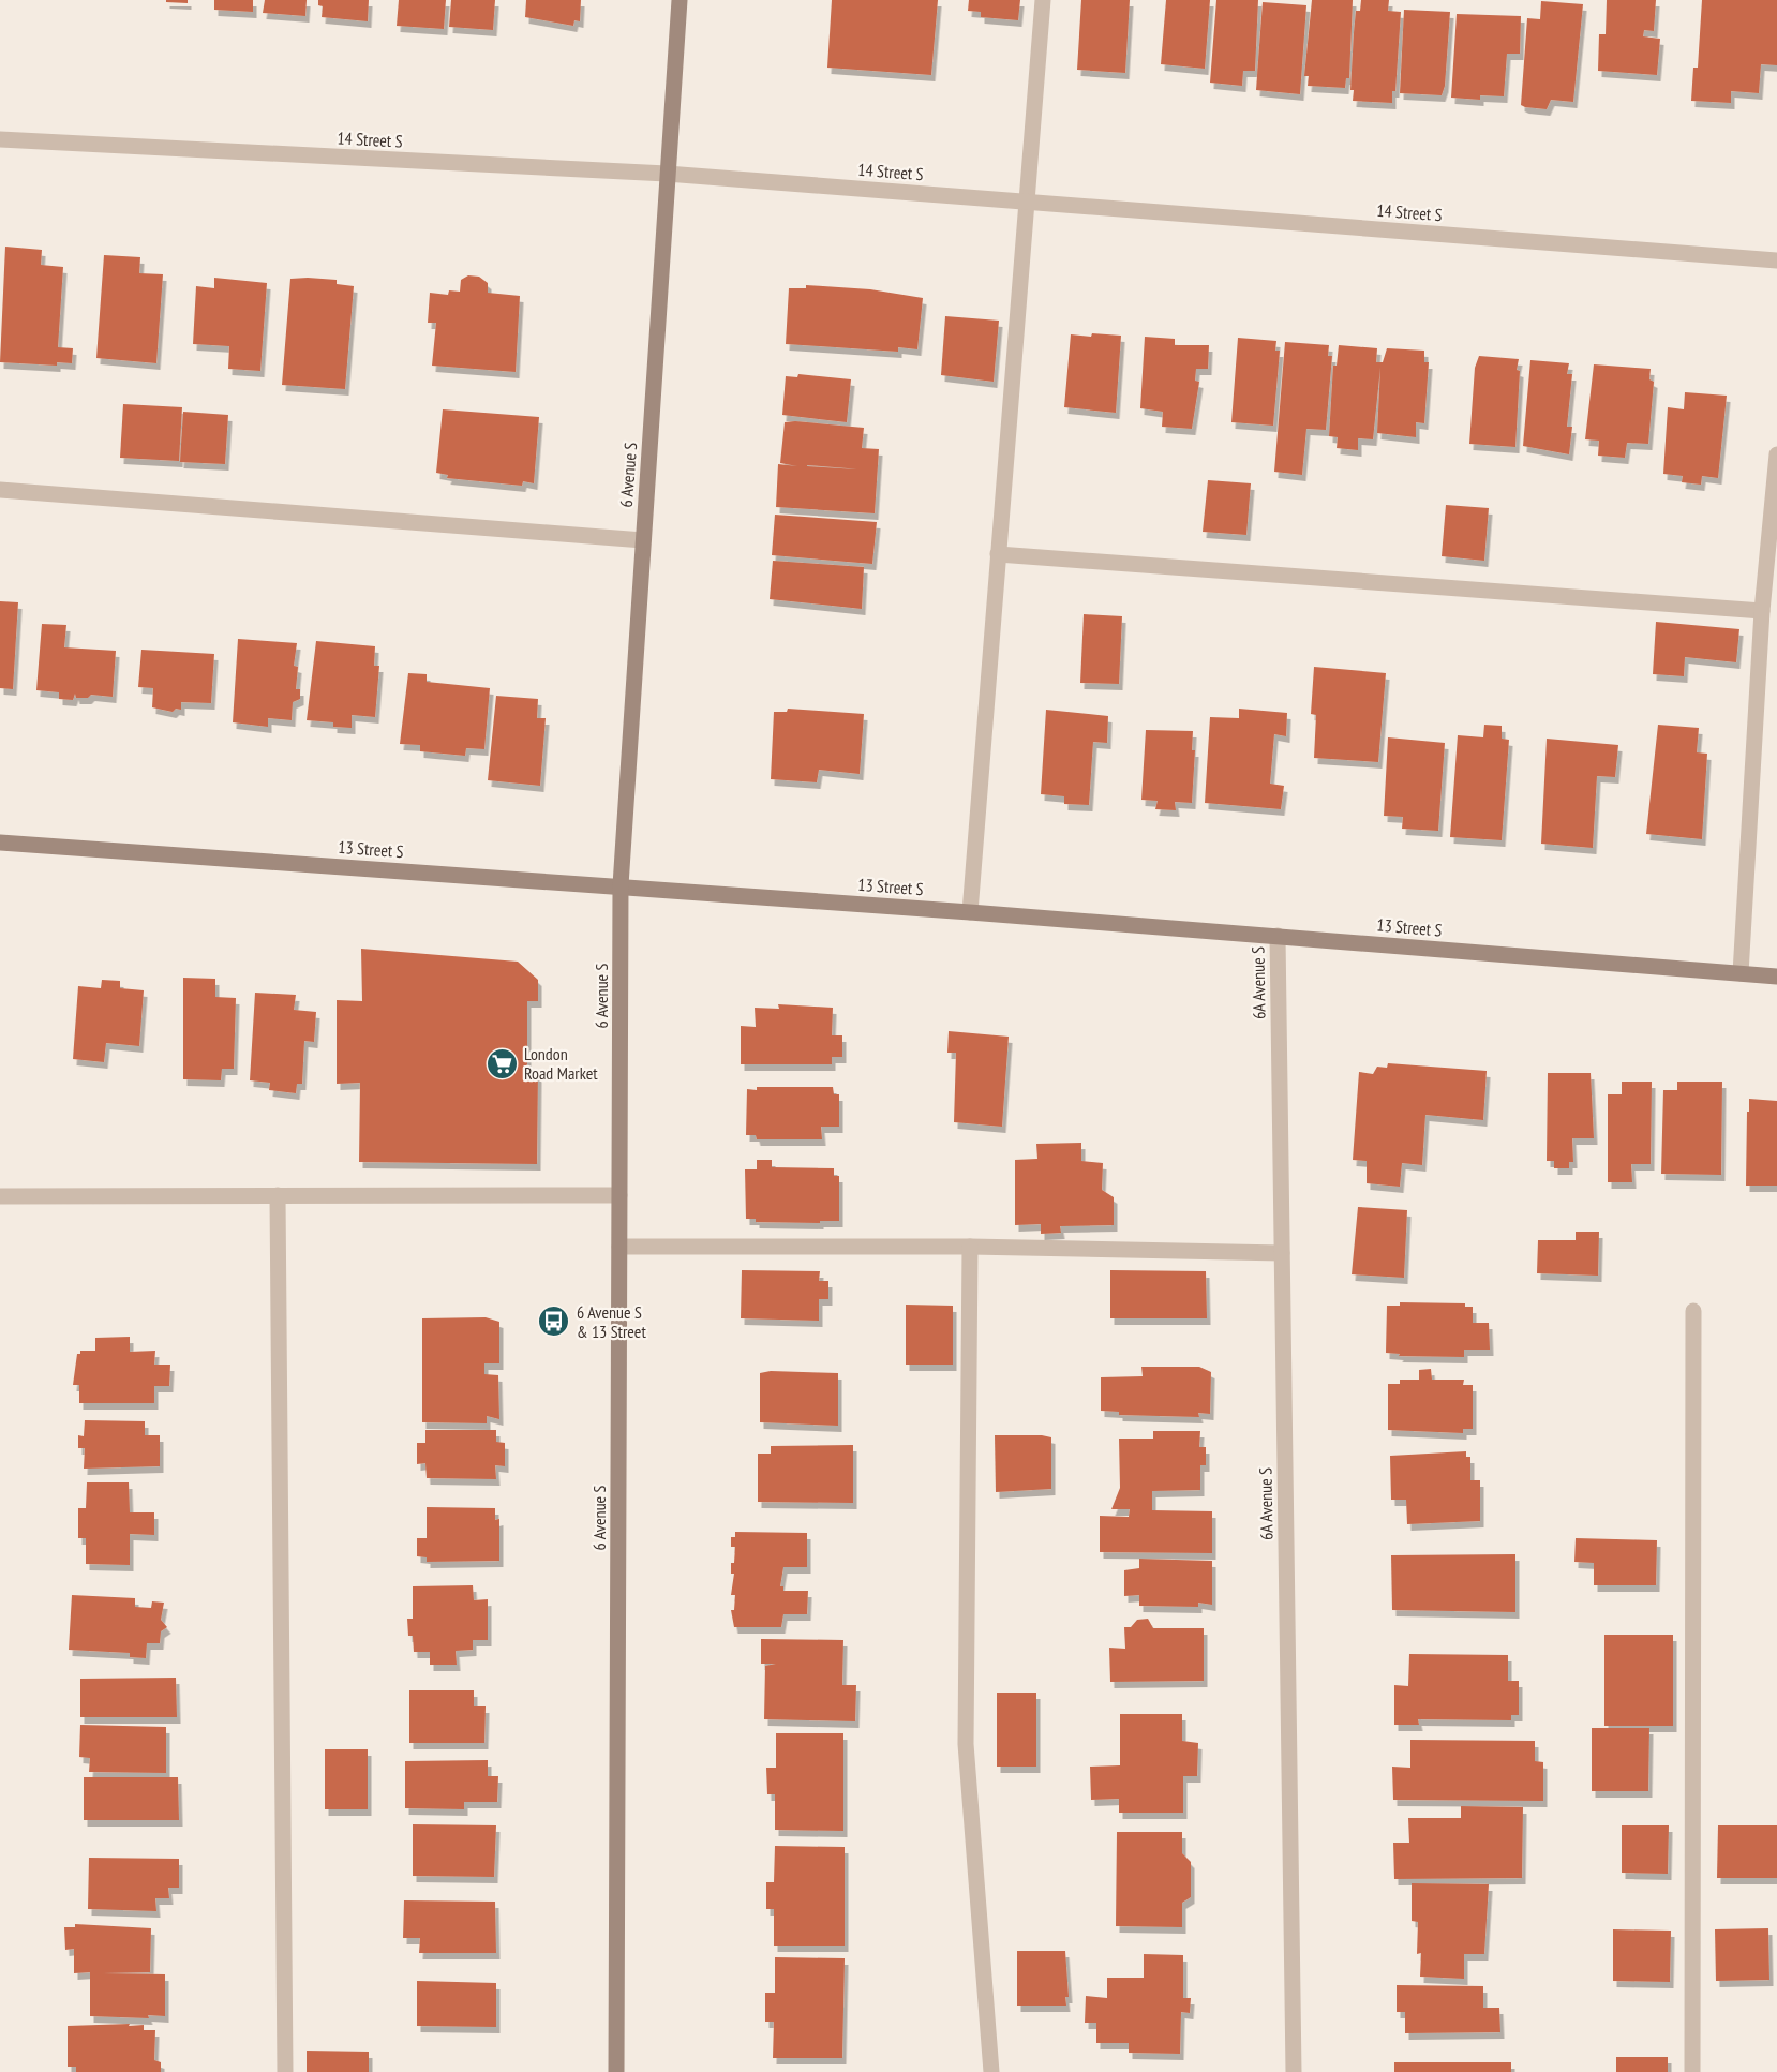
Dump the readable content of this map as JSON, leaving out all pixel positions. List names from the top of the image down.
{
  "streets": {
    "main road": ["6 Avenue S", "13 Street S"],
    "street": ["14 Street S", "6A Avenue S"]
  },
  "crossings": [
    ["14 Street S", "6 Avenue S"],
    ["6 Avenue S", "13 Street S"],
    ["13 Street S", "6A Avenue S"]
  ],
  "places": {
    "supermarket": ["London Road Market"],
    "bus stop": ["6 Avenue S & 13 Street"]
  }
}
